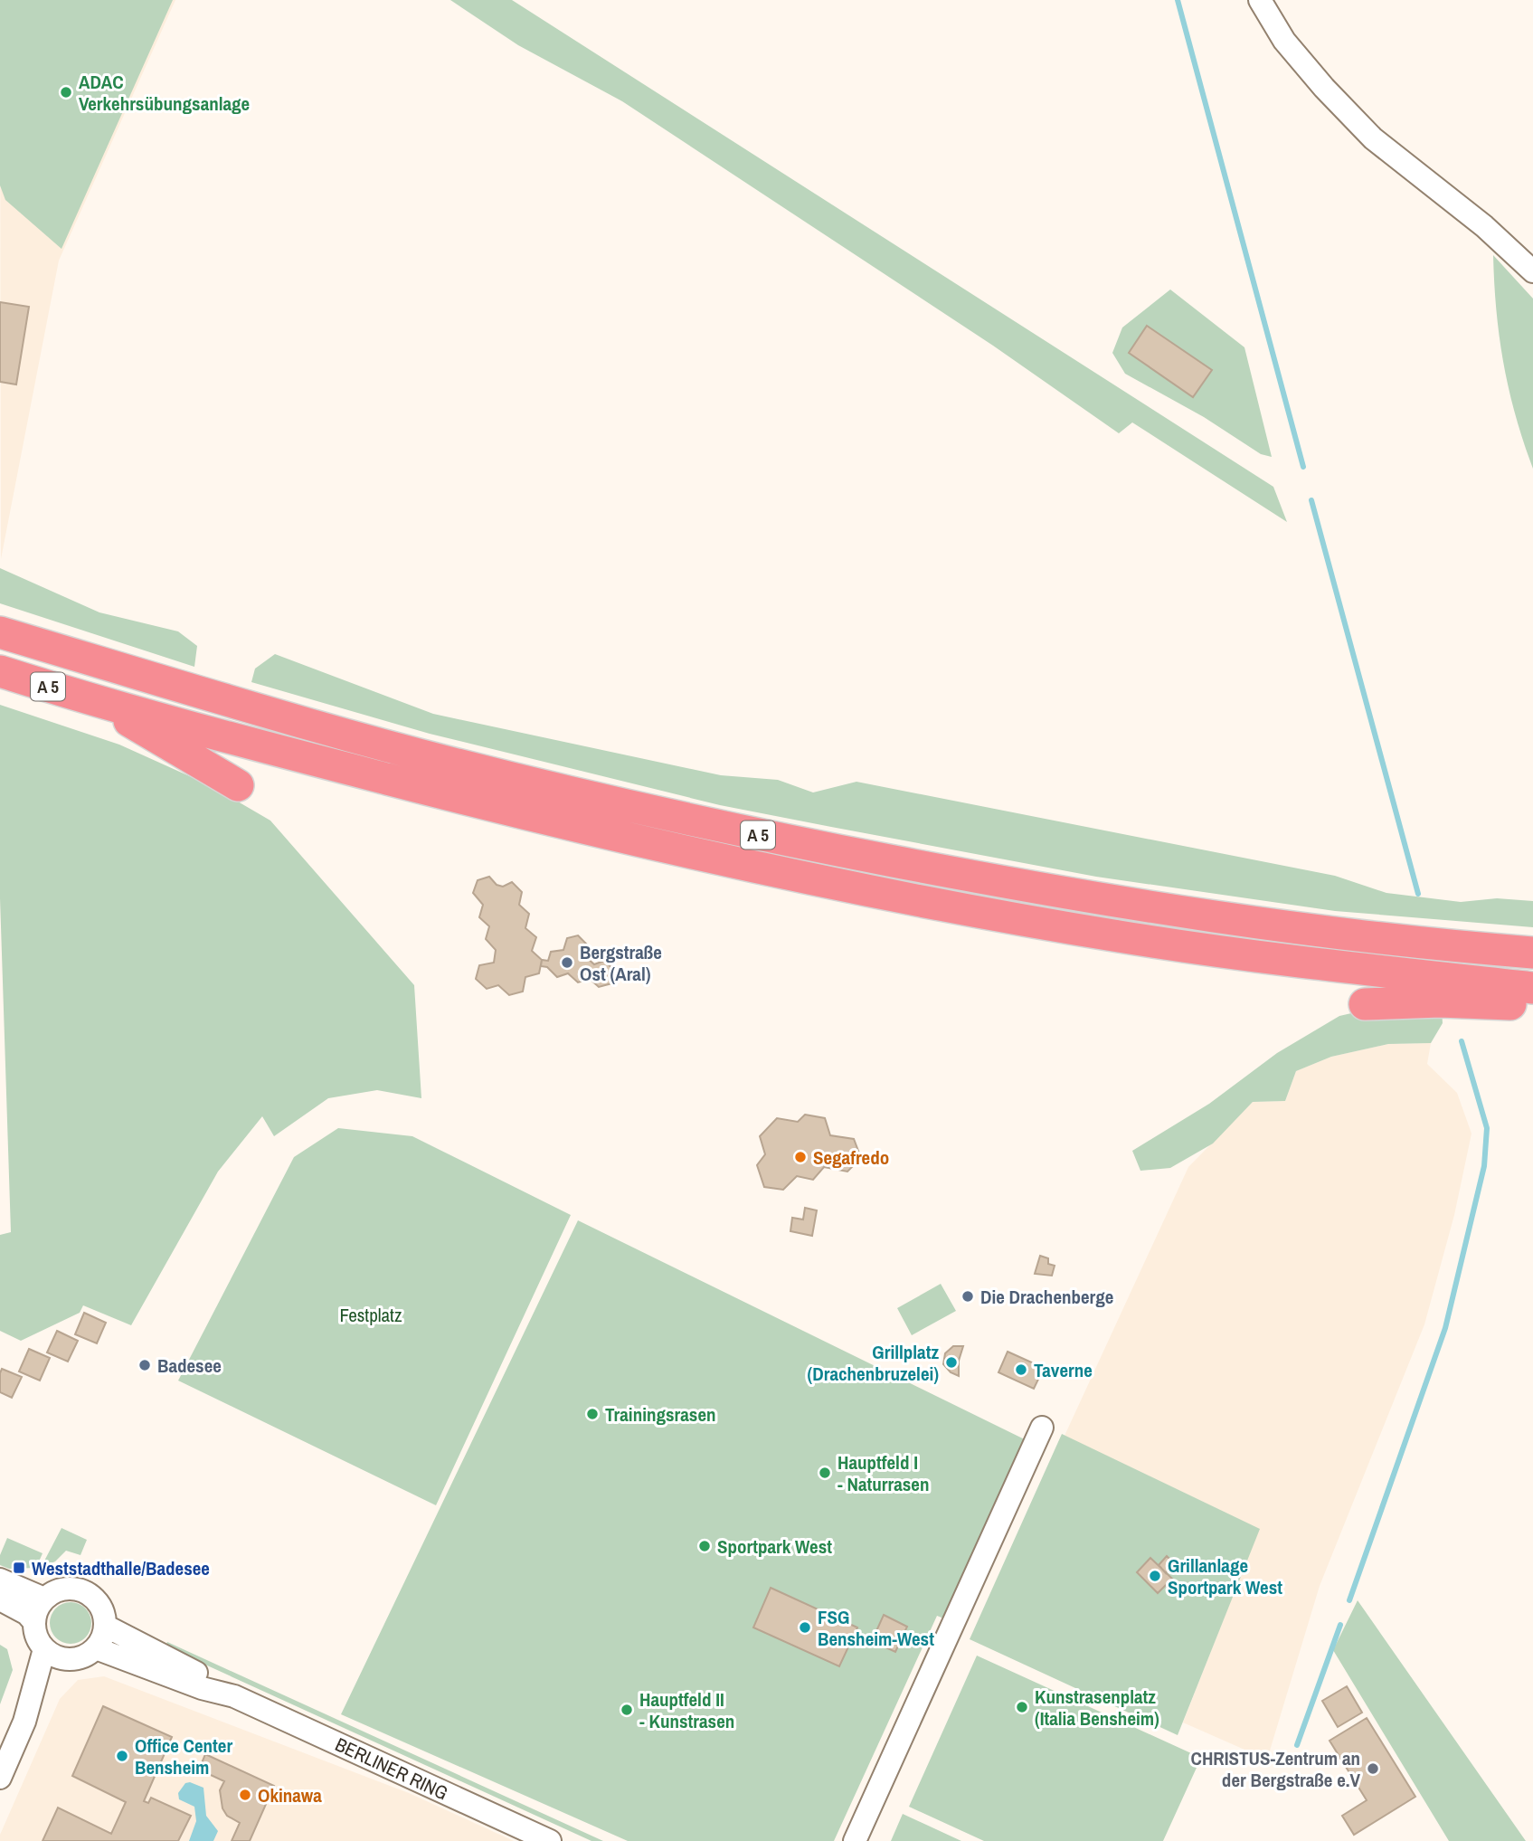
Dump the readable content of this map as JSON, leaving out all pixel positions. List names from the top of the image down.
{
  "streets": {
    "highway": ["A 5"],
    "street": ["BERLINER RING"]
  },
  "parks": ["Festplatz"],
  "places": {
    "other": [
      "ADAC Verkehrsübungsanlage",
      "Bergstraße Ost (Aral)",
      "Segafredo",
      "Die Drachenberge",
      "Grillplatz (Drachenbruzelei)",
      "Badesee",
      "Taverne",
      "Trainingsrasen",
      "Hauptfeld I - Naturrasen",
      "Sportpark West",
      "Grillanlage Sportpark West",
      "FSG Bensheim-West",
      "Kunstrasenplatz (Italia Bensheim)",
      "Hauptfeld II - Kunstrasen",
      "Office Center Bensheim",
      "CHRISTUS-Zentrum an der Bergstraße e.V",
      "Okinawa"
    ],
    "transit": ["Weststadthalle/Badesee"]
  }
}
